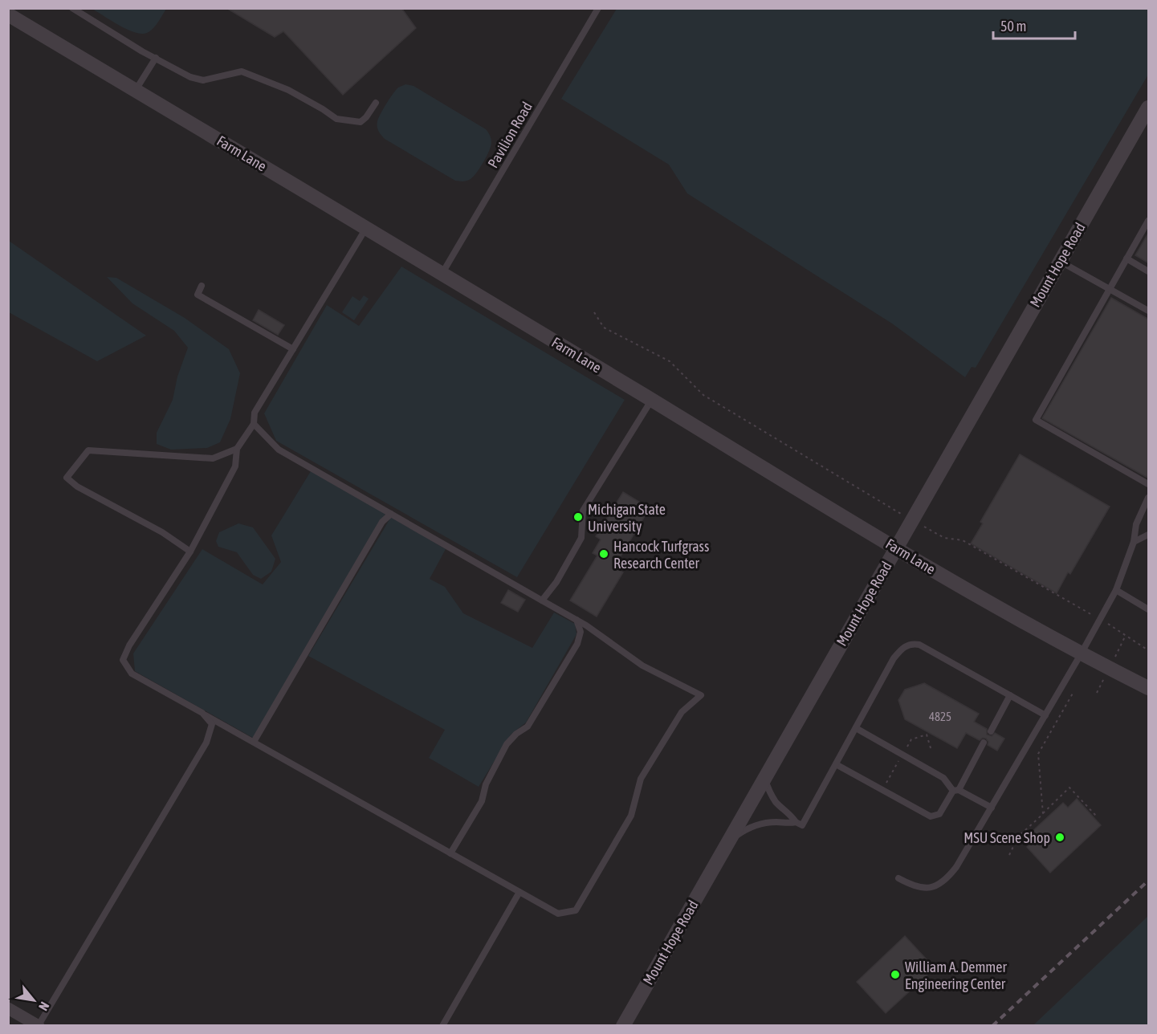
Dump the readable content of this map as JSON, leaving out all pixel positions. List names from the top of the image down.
{
  "streets": {
    "street": ["Farm Lane", "Mount Hope Road"],
    "lane": ["Pavilion Road"]
  },
  "crossings": [
    ["Pavilion Road", "Farm Lane"],
    ["Farm Lane", "Mount Hope Road"]
  ],
  "places": [
    "Michigan State University",
    "Hancock Turfgrass Research Center",
    "MSU Scene Shop",
    "William A. Demmer Engineering Center"
  ],
  "house_numbers": ["4825"],
  "scale_bar": "50 m",
  "north": "bottom right"
}
